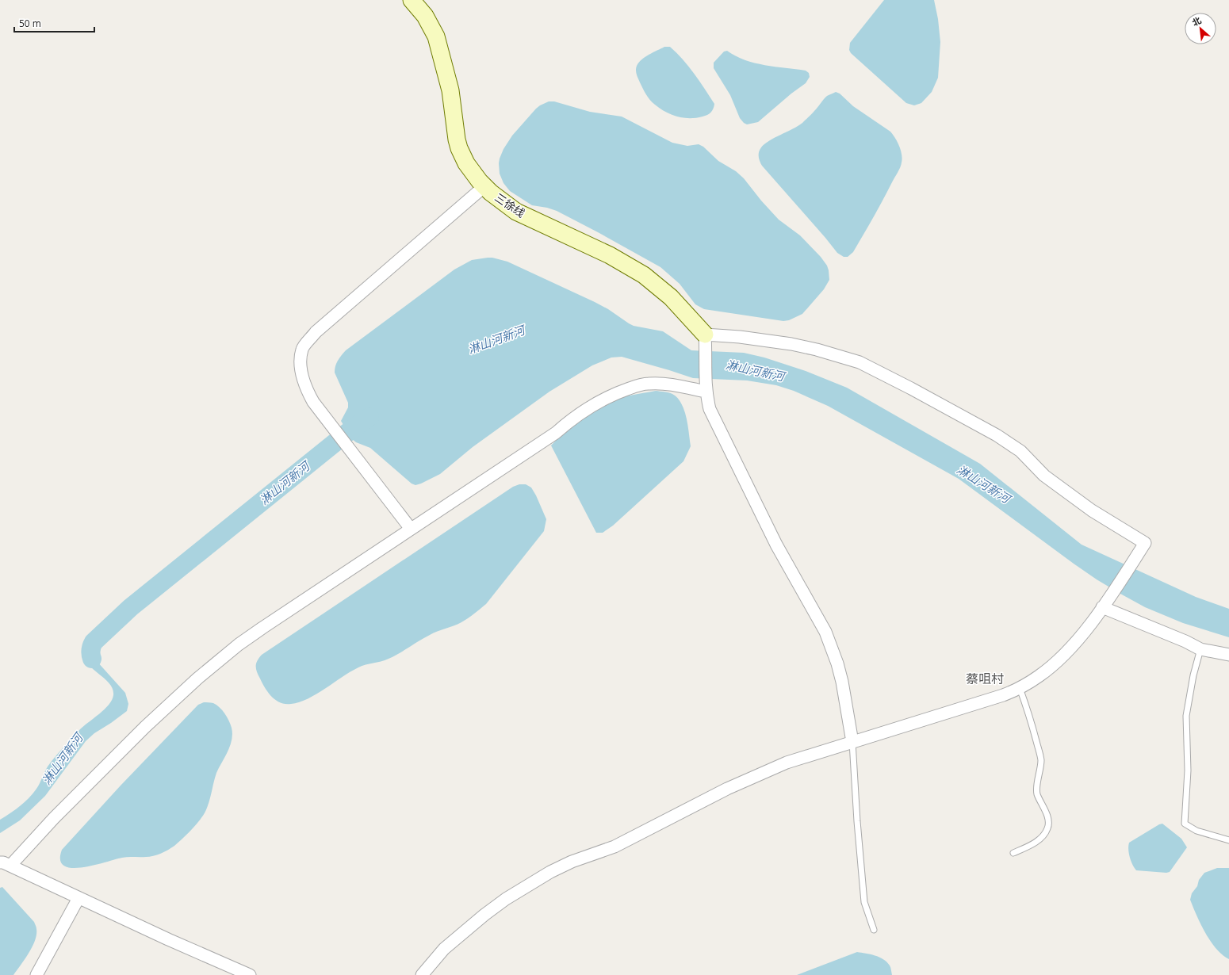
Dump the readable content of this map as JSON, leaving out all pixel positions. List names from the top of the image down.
{
  "streets": {
    "street": ["三徐线"]
  },
  "districts": ["蔡咀村"],
  "water": ["淋山河新河"],
  "scale_bar": "50 m",
  "north": "top left"
}
